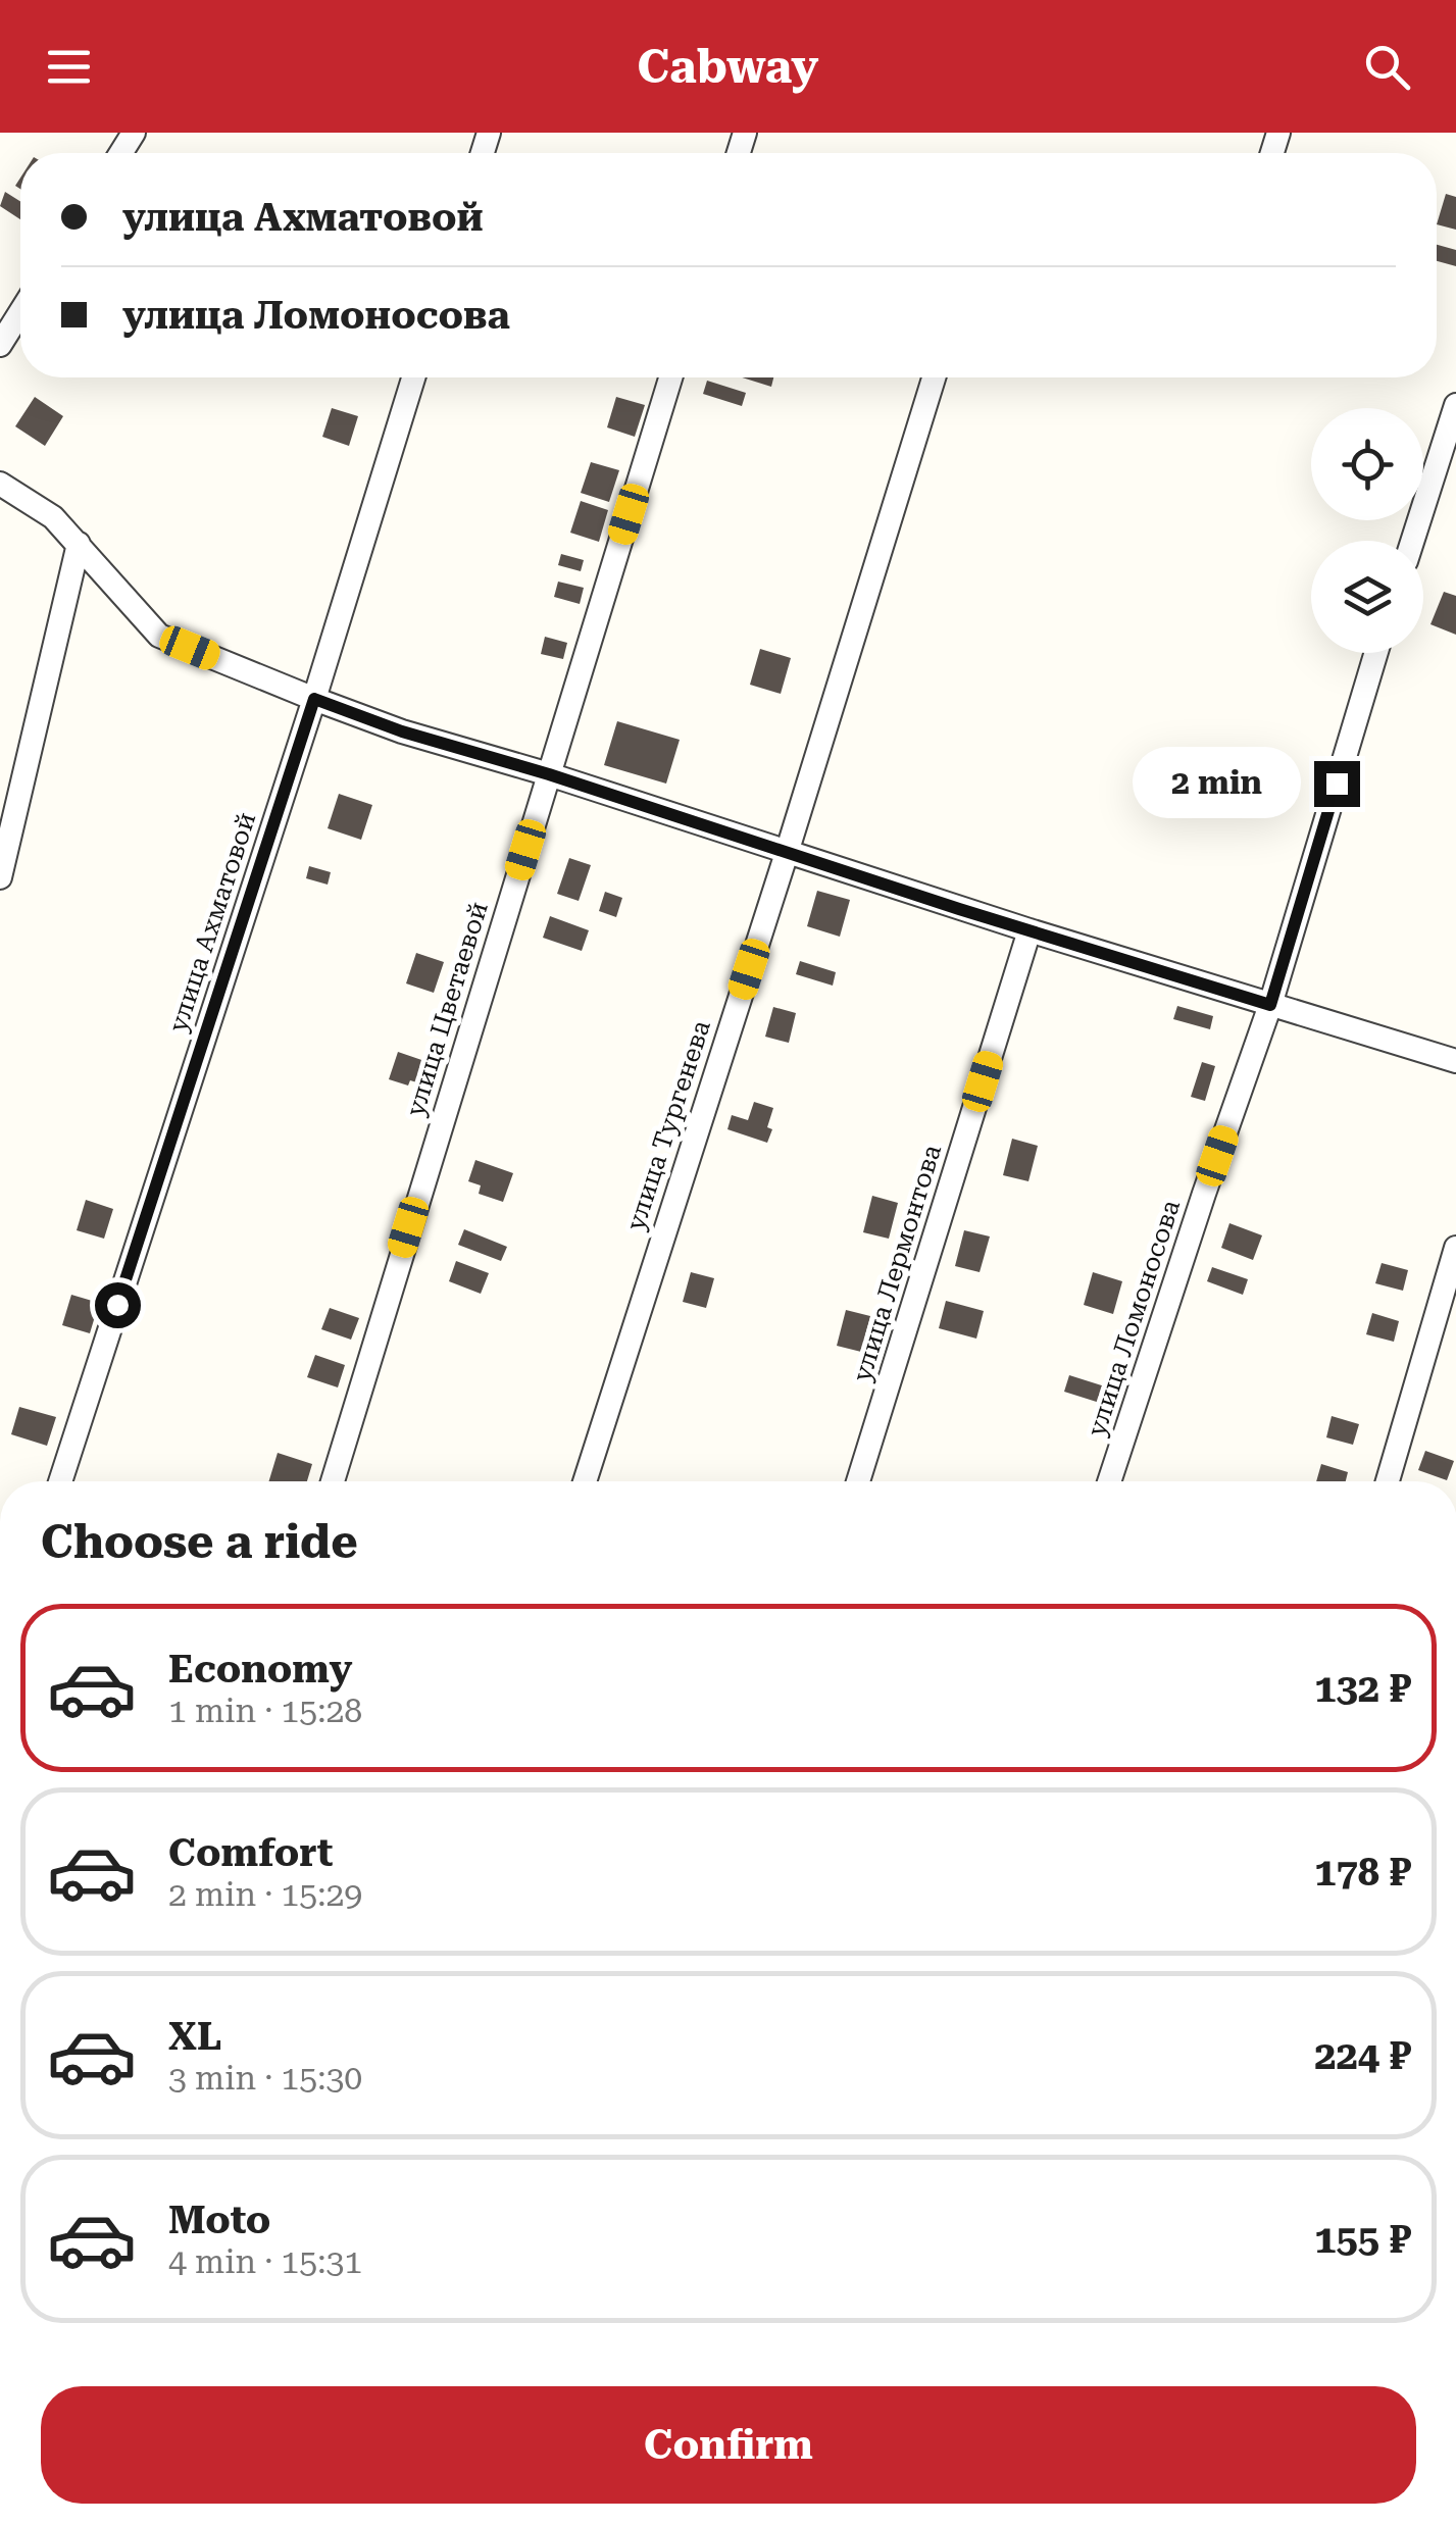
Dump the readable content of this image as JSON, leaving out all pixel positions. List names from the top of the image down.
{
  "streets": {
    "street": [
      "улица Ахматовой",
      "улица Цветаевой",
      "улица Тургенева",
      "улица Лермонтова",
      "улица Ломоносова"
    ]
  },
  "page": {
    "header": "Cabway",
    "banner": ["улица Ахматовой", "улица Ломоносова"],
    "bubble": "2 min",
    "heading": "Choose a ride",
    "list": [
      {
        "name": "Economy",
        "note": "1 min · 15:28",
        "value": "132 ₽"
      },
      {
        "name": "Comfort",
        "note": "2 min · 15:29",
        "value": "178 ₽"
      },
      {
        "name": "XL",
        "note": "3 min · 15:30",
        "value": "224 ₽"
      },
      {
        "name": "Moto",
        "note": "4 min · 15:31",
        "value": "155 ₽"
      }
    ],
    "buttons": "Confirm"
  }
}
